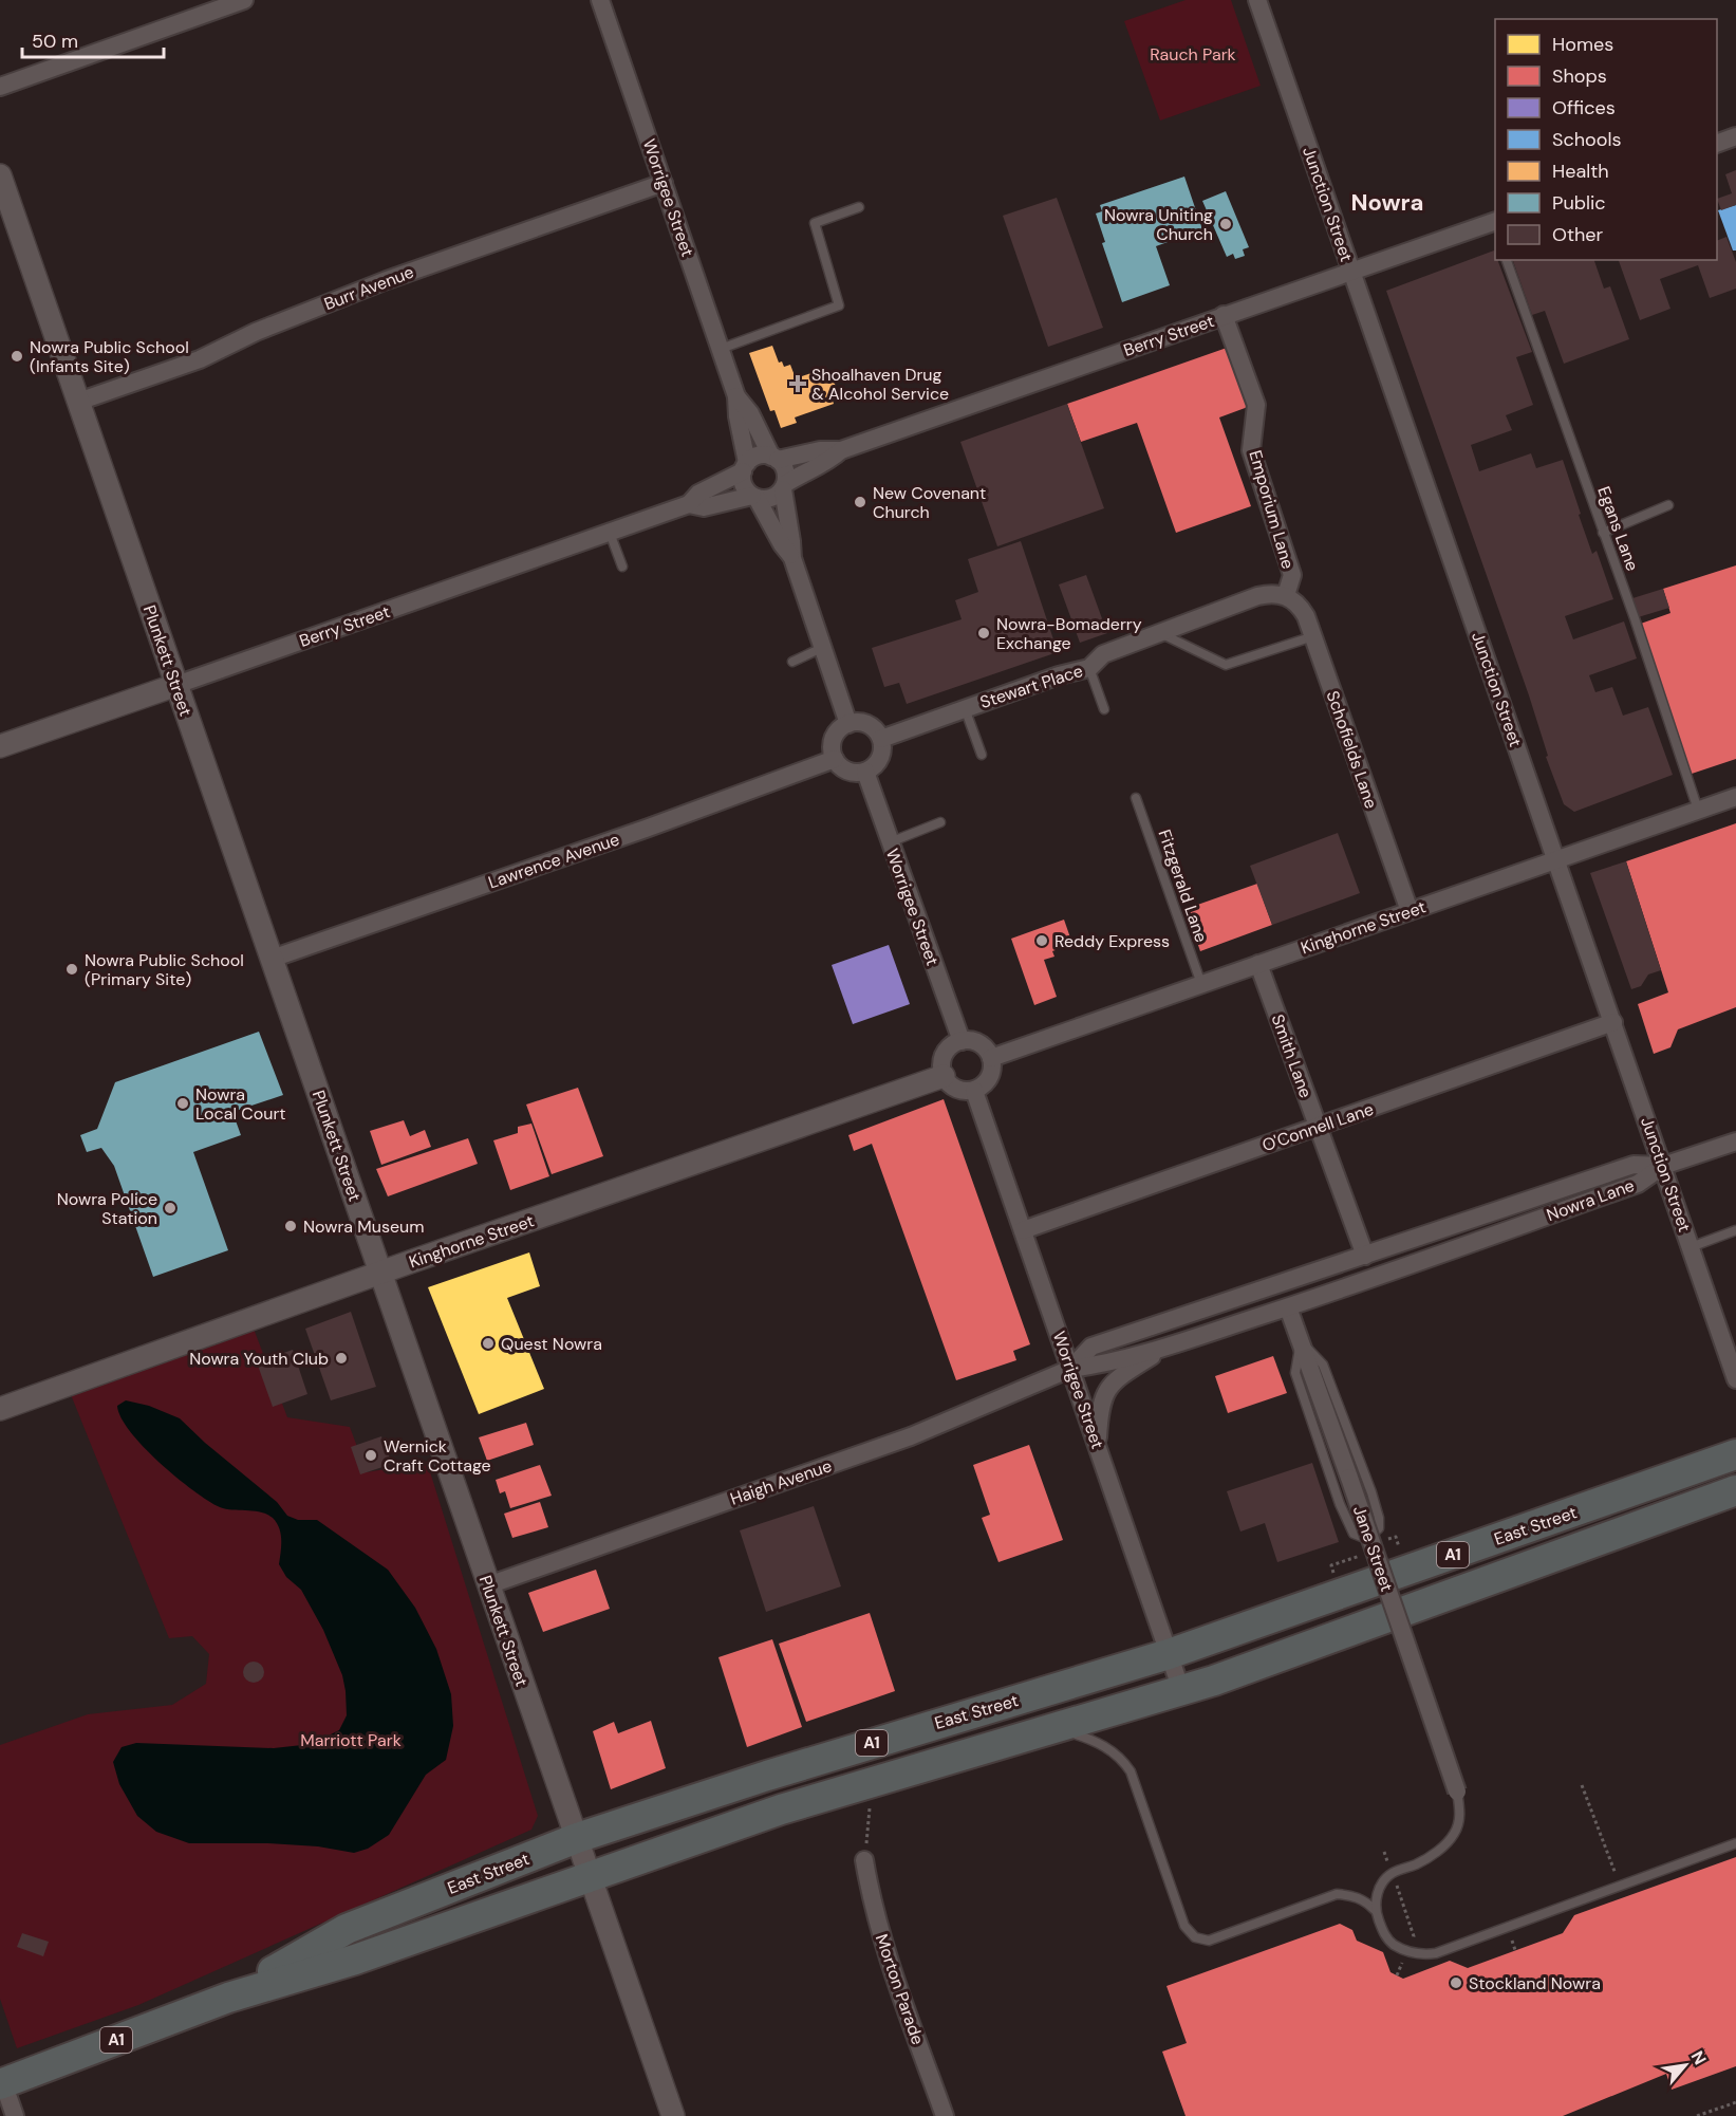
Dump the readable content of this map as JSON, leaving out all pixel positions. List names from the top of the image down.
{
  "streets": {
    "highway": ["East Street", "A1"],
    "street": [
      "Worrigee Street",
      "Junction Street",
      "Burr Avenue",
      "Berry Street",
      "Emporium Lane",
      "Plunkett Street",
      "Stewart Place",
      "Schofields Lane",
      "Lawrence Avenue",
      "Kinghorne Street",
      "Smith Lane",
      "O'Connell Lane",
      "Nowra Lane",
      "Haigh Avenue",
      "Jane Street",
      "Morton Parade"
    ],
    "lane": ["Egans Lane", "Fitzgerald Lane"]
  },
  "crossings": [
    ["Worrigee Street", "Burr Avenue"],
    ["Worrigee Street", "Berry Street"],
    ["Worrigee Street", "Stewart Place"],
    ["Worrigee Street", "Lawrence Avenue"],
    ["Worrigee Street", "Kinghorne Street"],
    ["Worrigee Street", "O'Connell Lane"],
    ["Worrigee Street", "Nowra Lane"],
    ["Worrigee Street", "Haigh Avenue"],
    ["Worrigee Street", "East Street"],
    ["Junction Street", "Berry Street"],
    ["Junction Street", "Kinghorne Street"],
    ["Junction Street", "O'Connell Lane"],
    ["Junction Street", "Nowra Lane"],
    ["Burr Avenue", "Plunkett Street"],
    ["Berry Street", "Emporium Lane"],
    ["Berry Street", "Plunkett Street"],
    ["Emporium Lane", "Stewart Place"],
    ["Emporium Lane", "Schofields Lane"],
    ["Egans Lane", "Kinghorne Street"],
    ["Plunkett Street", "Lawrence Avenue"],
    ["Plunkett Street", "Kinghorne Street"],
    ["Plunkett Street", "Haigh Avenue"],
    ["Plunkett Street", "East Street"],
    ["Stewart Place", "Schofields Lane"],
    ["Stewart Place", "Lawrence Avenue"],
    ["Schofields Lane", "Kinghorne Street"],
    ["Fitzgerald Lane", "Kinghorne Street"],
    ["Kinghorne Street", "Smith Lane"],
    ["Smith Lane", "O'Connell Lane"],
    ["Smith Lane", "Nowra Lane"],
    ["Nowra Lane", "Haigh Avenue"],
    ["Nowra Lane", "Jane Street"]
  ],
  "districts": ["Nowra"],
  "parks": ["Rauch Park", "Marriott Park"],
  "places": {
    "other": [
      "Nowra Uniting Church",
      "Nowra Public School (Infants Site)",
      "New Covenant Church",
      "Nowra-Bomaderry Exchange",
      "Reddy Express",
      "Nowra Public School (Primary Site)",
      "Nowra Local Court",
      "Nowra Police Station",
      "Nowra Museum",
      "Quest Nowra",
      "Nowra Youth Club",
      "Wernick Craft Cottage",
      "Stockland Nowra"
    ],
    "health": ["Shoalhaven Drug & Alcohol Service"]
  },
  "legend": [
    "Homes",
    "Shops",
    "Offices",
    "Schools",
    "Health",
    "Public",
    "Other"
  ],
  "scale_bar": "50 m",
  "north": "top right"
}
